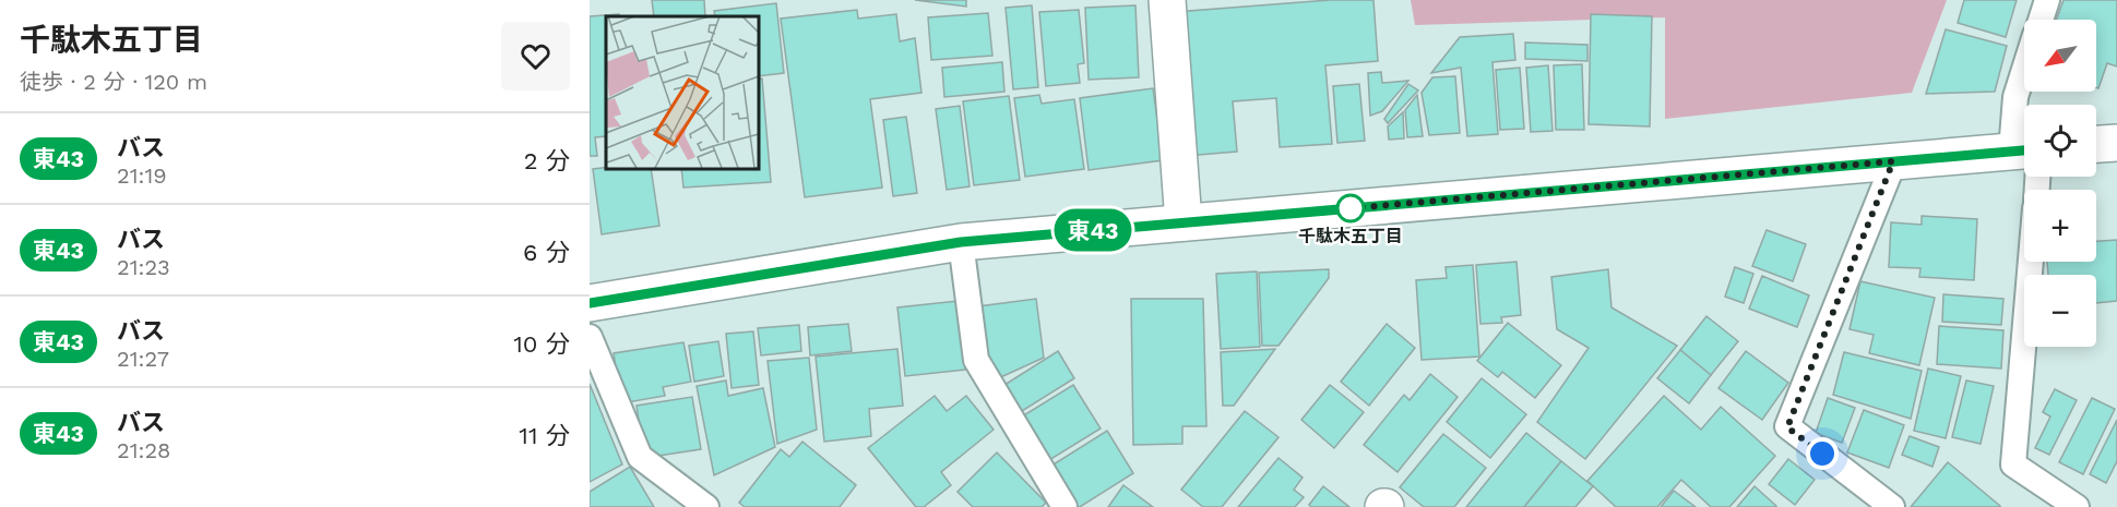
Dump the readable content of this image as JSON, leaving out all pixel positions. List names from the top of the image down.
{
  "places": ["千駄木五丁目"],
  "lines": ["bus line 東43"],
  "north": "bottom left",
  "page": {
    "heading": ["千駄木五丁目", "徒歩 · 2 分 · 120 m"],
    "on_map": "東43",
    "map_buttons": ["+", "−"],
    "list": [
      {
        "mark": "東43",
        "name": "バス",
        "note": "21:19",
        "value": "2 分"
      },
      {
        "mark": "東43",
        "name": "バス",
        "note": "21:23",
        "value": "6 分"
      },
      {
        "mark": "東43",
        "name": "バス",
        "note": "21:27",
        "value": "10 分"
      },
      {
        "mark": "東43",
        "name": "バス",
        "note": "21:28",
        "value": "11 分"
      }
    ]
  }
}
